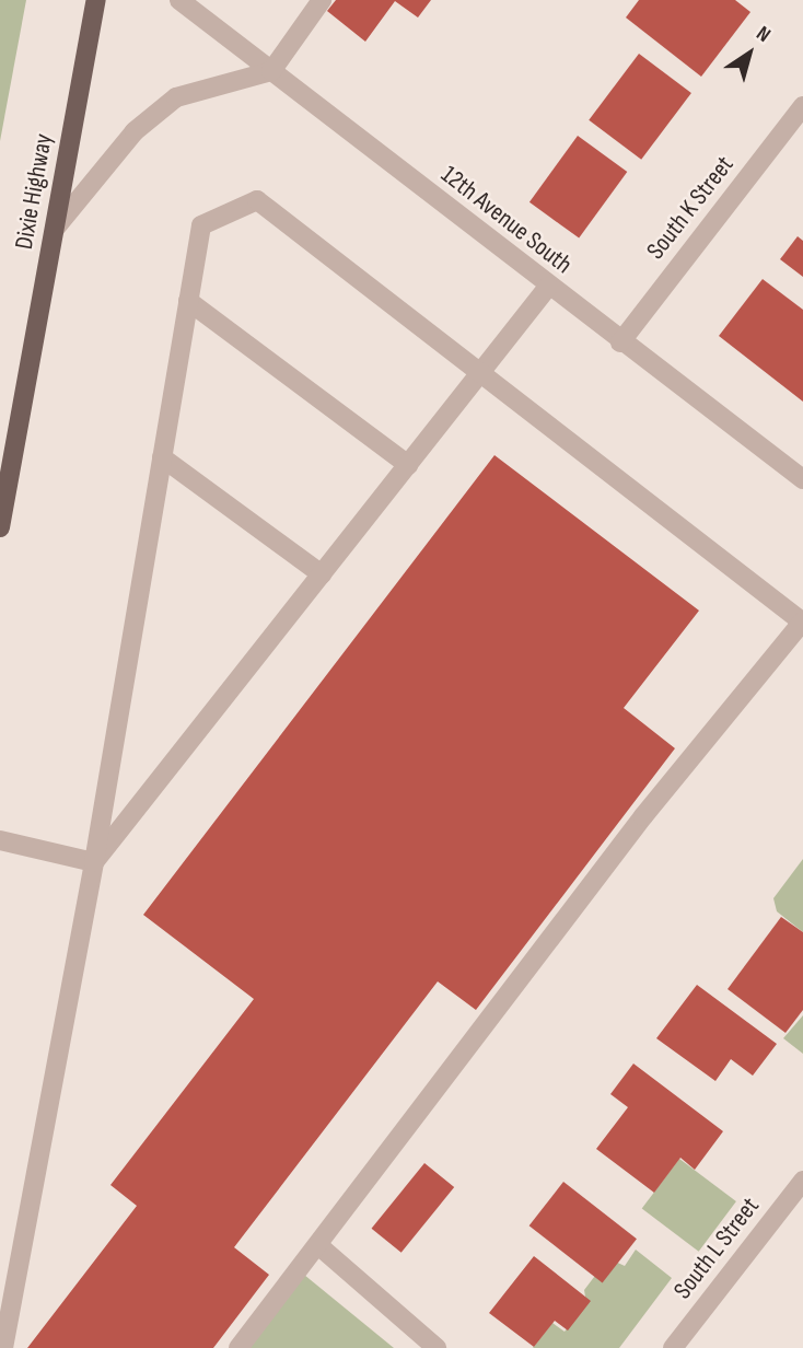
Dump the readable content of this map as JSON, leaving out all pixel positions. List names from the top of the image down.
{
  "streets": {
    "main road": ["Dixie Highway"],
    "street": ["South K Street", "12th Avenue South", "South L Street"]
  },
  "crossings": [
    ["South K Street", "12th Avenue South"]
  ],
  "north": "top right"
}
